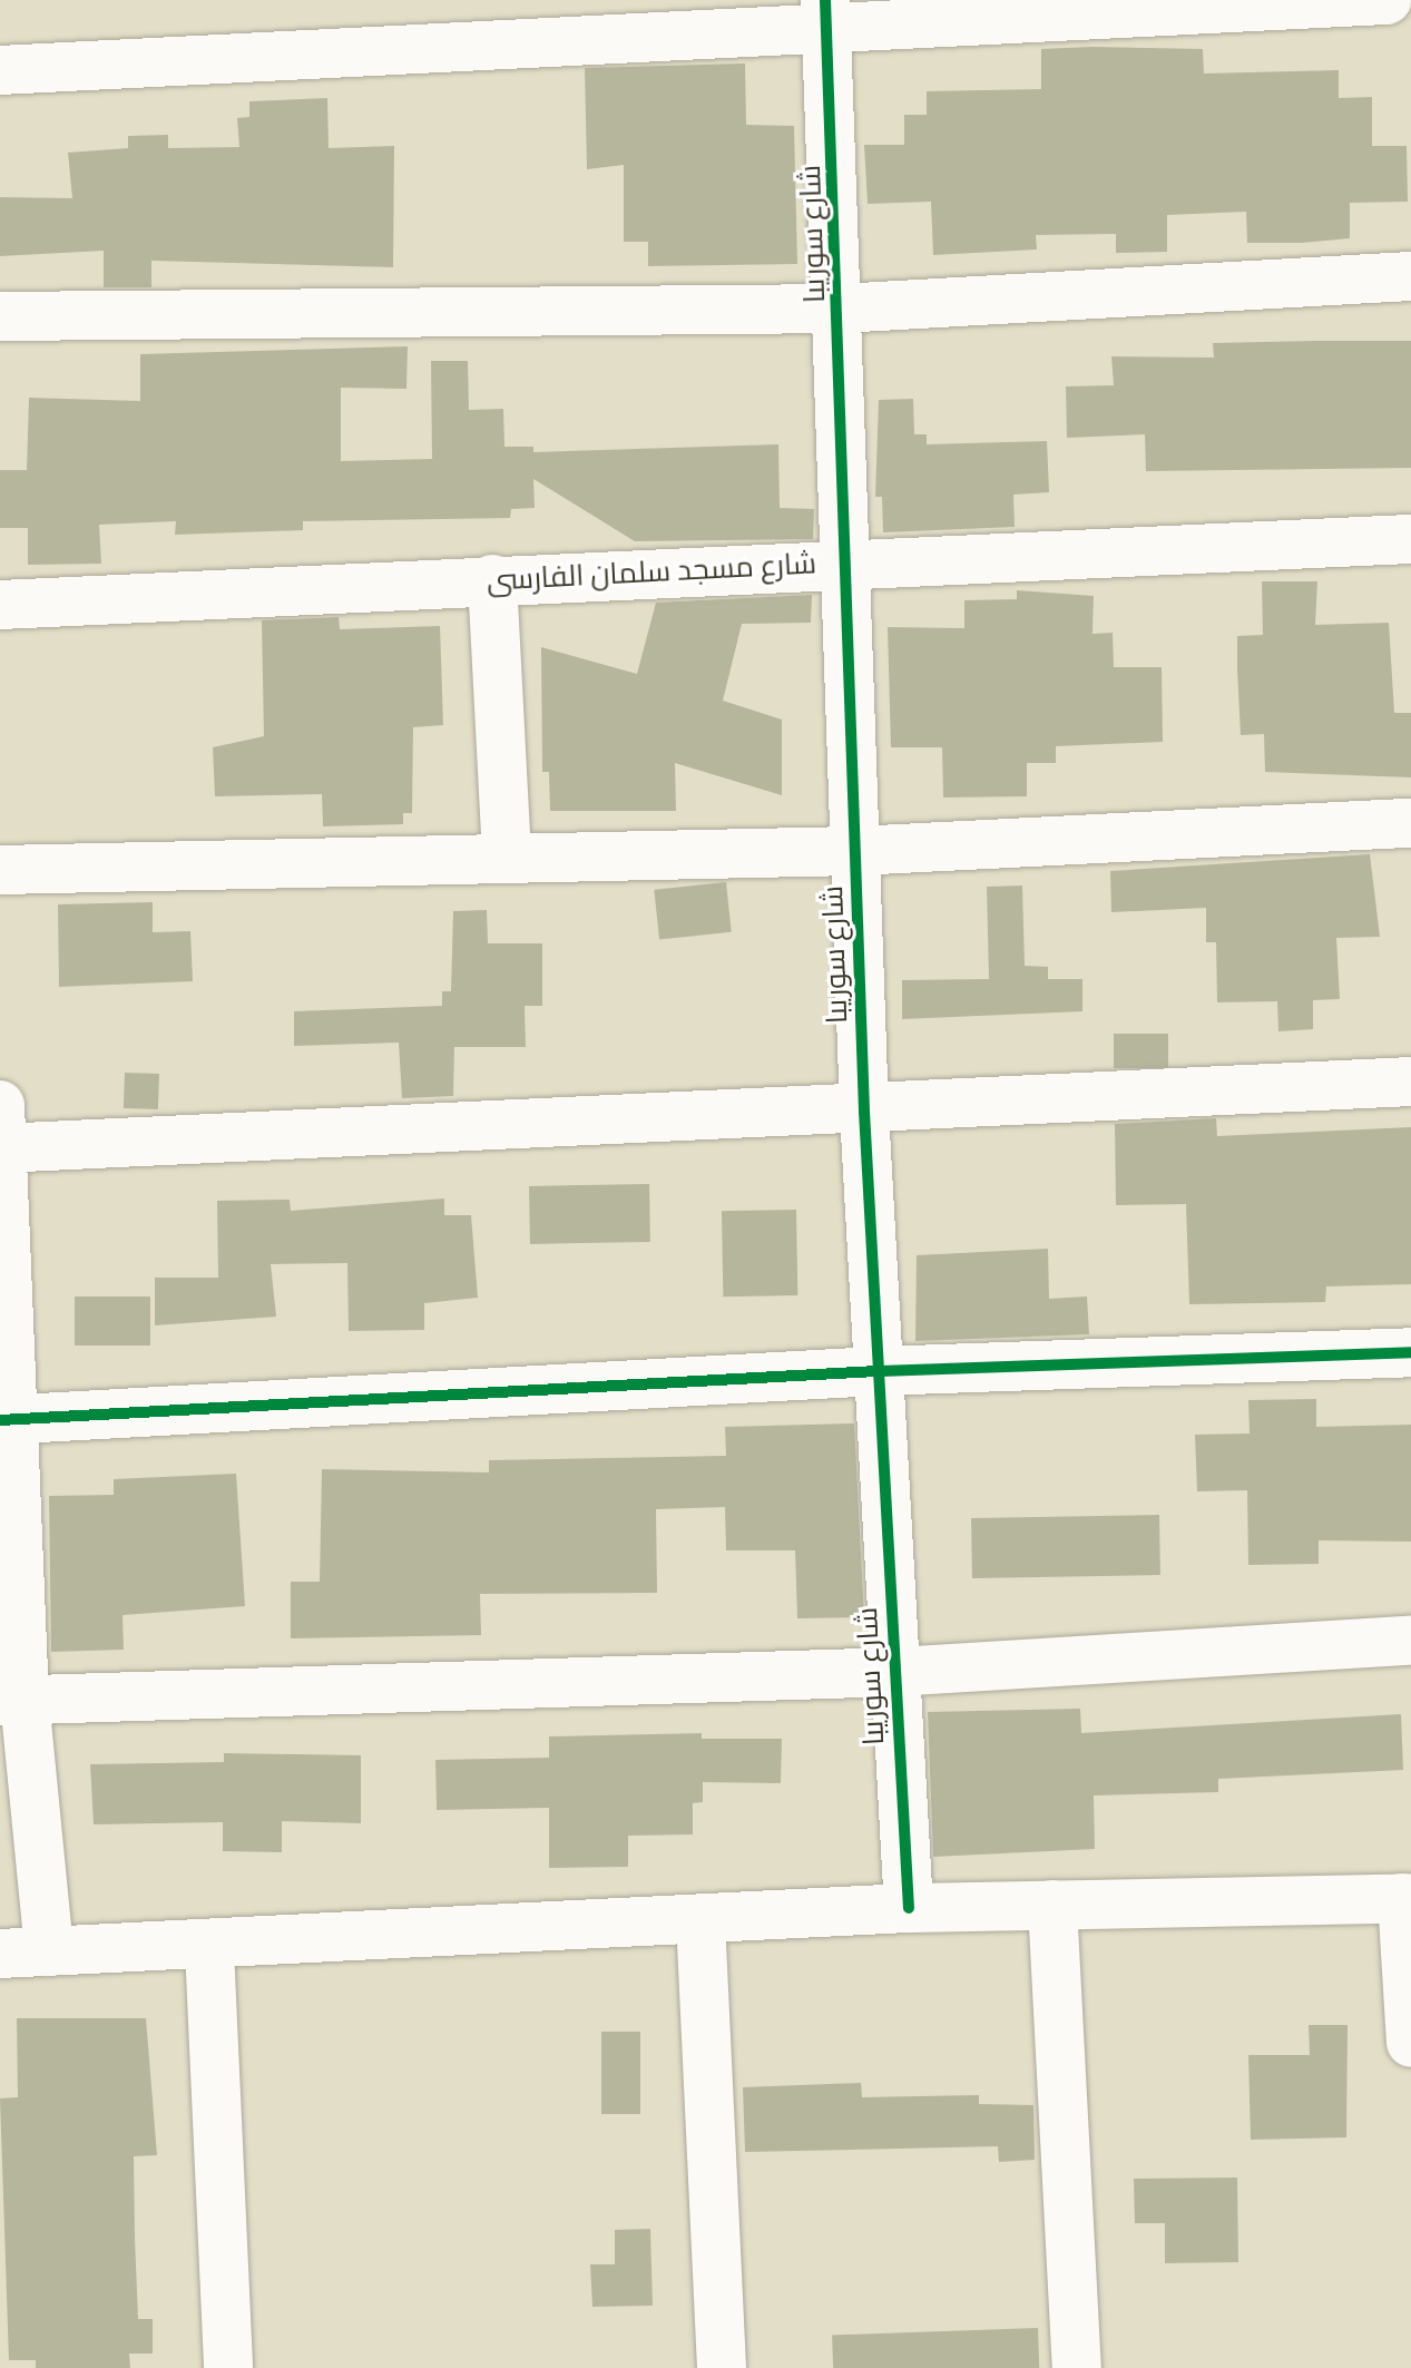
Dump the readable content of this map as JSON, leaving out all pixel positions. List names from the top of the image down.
{
  "streets": {
    "street": ["شارع سوريبا", "شارع مسجد سلمان الفارسى"]
  },
  "crossings": [
    ["شارع سوريبا", "شارع مسجد سلمان الفارسى"]
  ]
}
